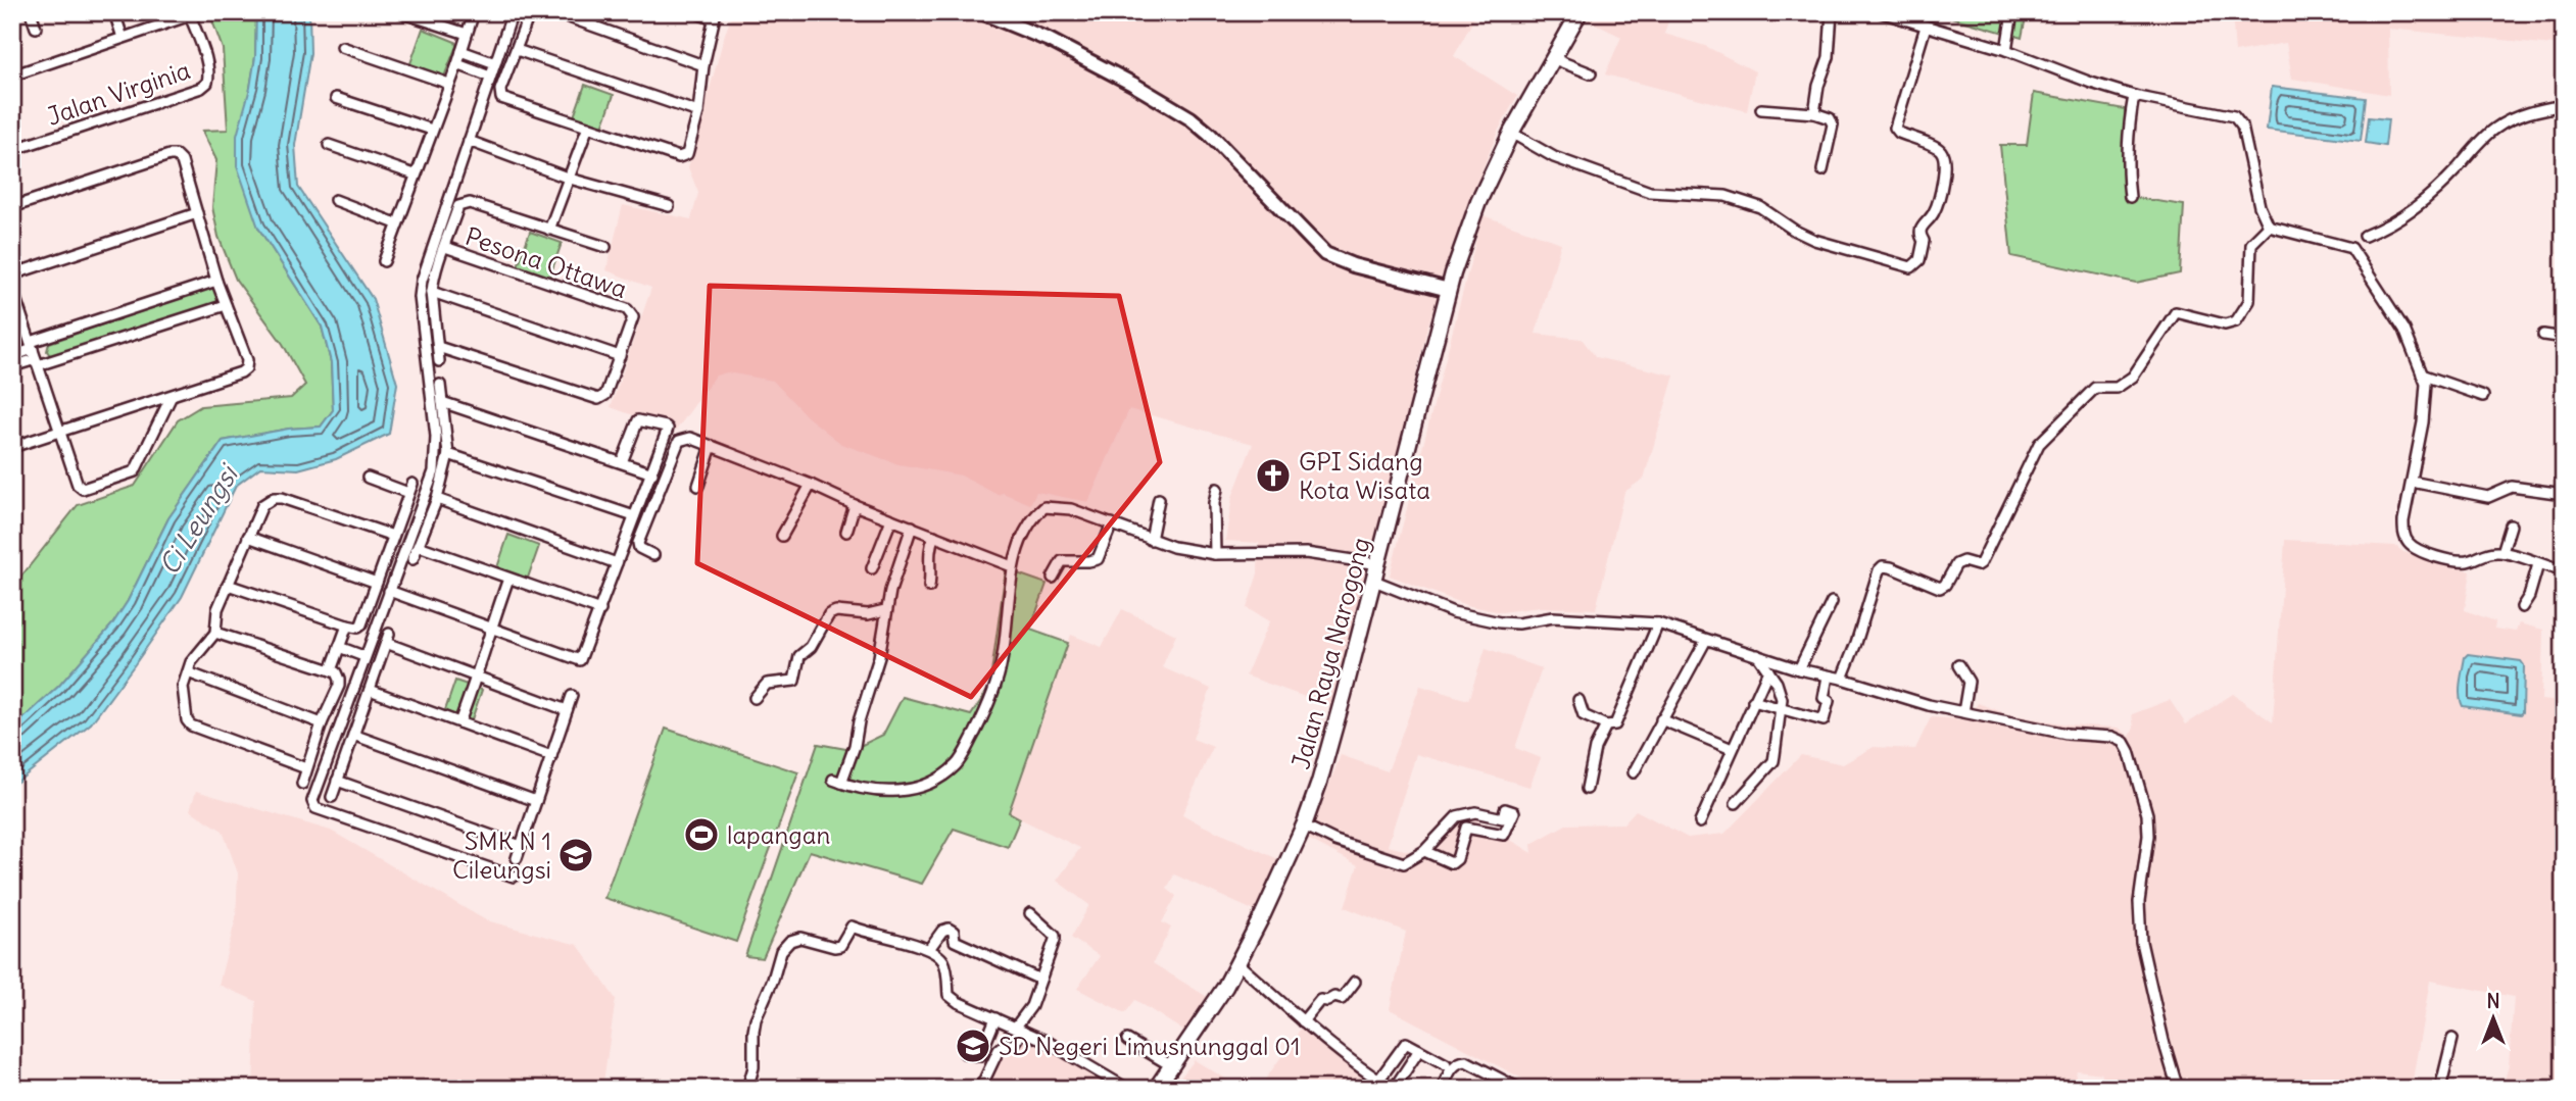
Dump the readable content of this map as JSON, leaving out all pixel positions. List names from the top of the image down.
{
  "streets": {
    "main road": ["Jalan Raya Narogong"],
    "street": ["Jalan Virginia", "Pesona Ottawa"]
  },
  "water": ["Ci Leungsi"],
  "places": {
    "church": ["GPI Sidang Kota Wisata"],
    "sports": ["lapangan"],
    "school or university": ["SMK N 1 Cileungsi", "SD Negeri Limusnunggal 01"]
  },
  "north": "top"
}
